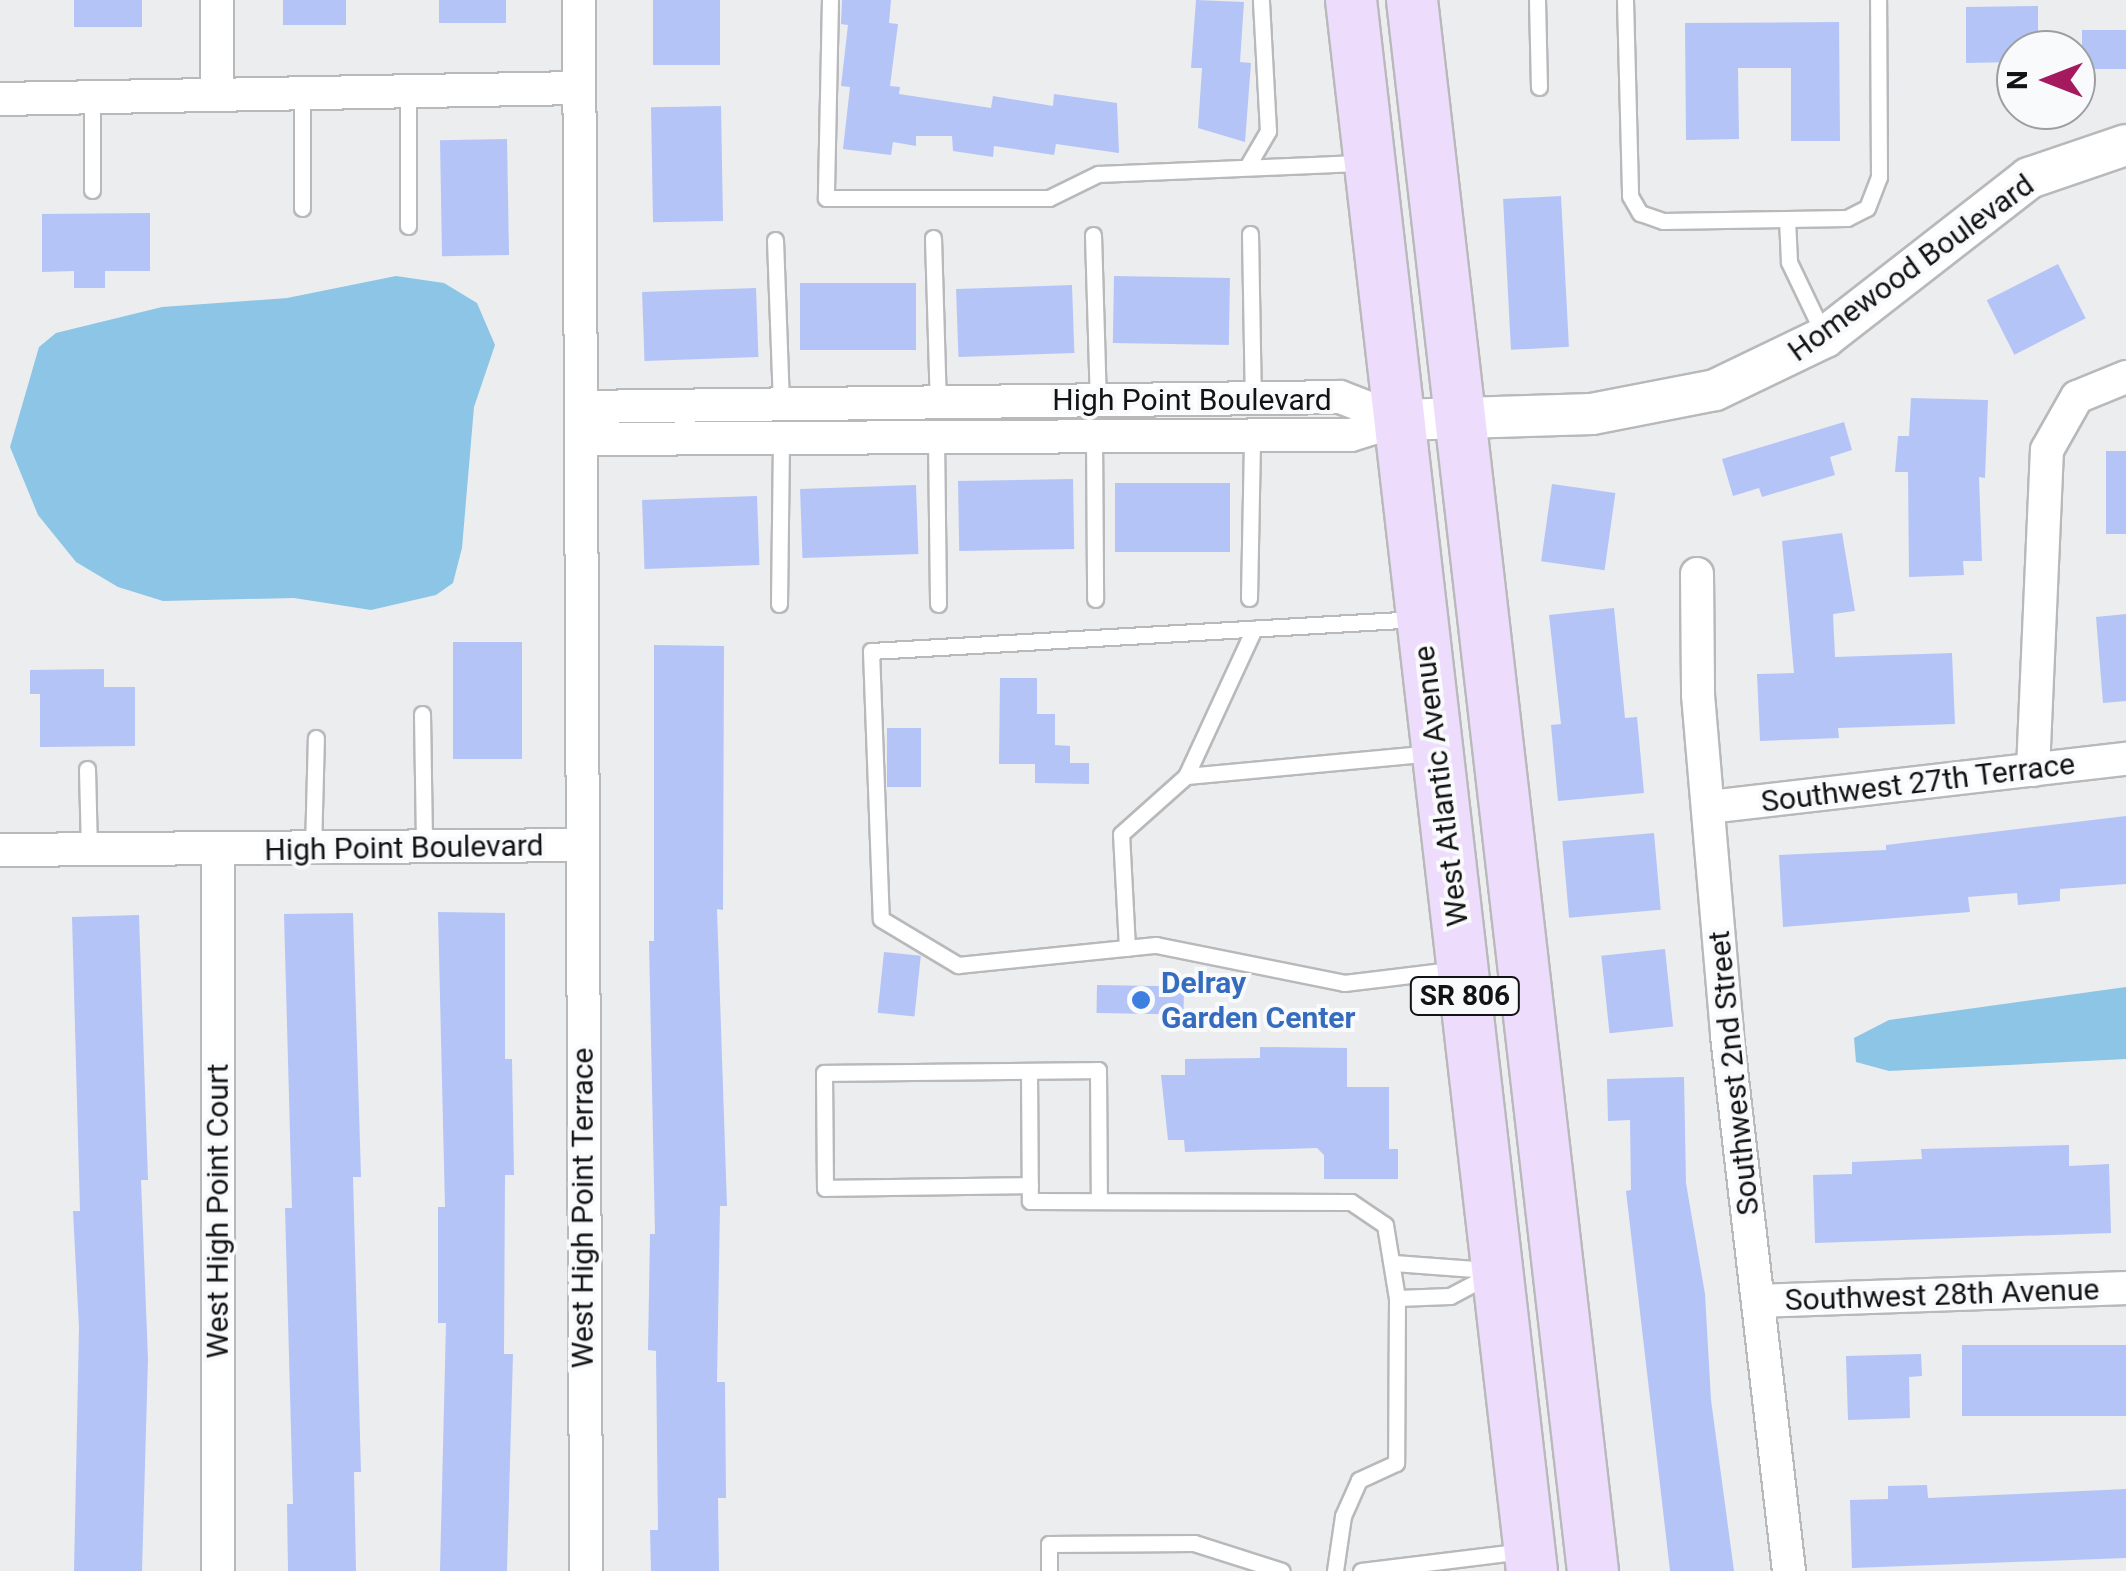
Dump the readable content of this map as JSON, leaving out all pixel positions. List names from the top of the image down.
{
  "streets": {
    "main road": ["West Atlantic Avenue", "SR 806"],
    "street": [
      "Homewood Boulevard",
      "High Point Boulevard",
      "Southwest 27th Terrace",
      "Southwest 2nd Street",
      "West High Point Terrace",
      "West High Point Court",
      "Southwest 28th Avenue"
    ]
  },
  "crossings": [
    ["Homewood Boulevard", "High Point Boulevard"],
    ["Homewood Boulevard", "West Atlantic Avenue"],
    ["High Point Boulevard", "West Atlantic Avenue"],
    ["High Point Boulevard", "West High Point Terrace"],
    ["High Point Boulevard", "West High Point Court"],
    ["Southwest 27th Terrace", "Southwest 2nd Street"],
    ["Southwest 2nd Street", "Southwest 28th Avenue"]
  ],
  "places": ["Delray Garden Center"],
  "north": "left"
}
